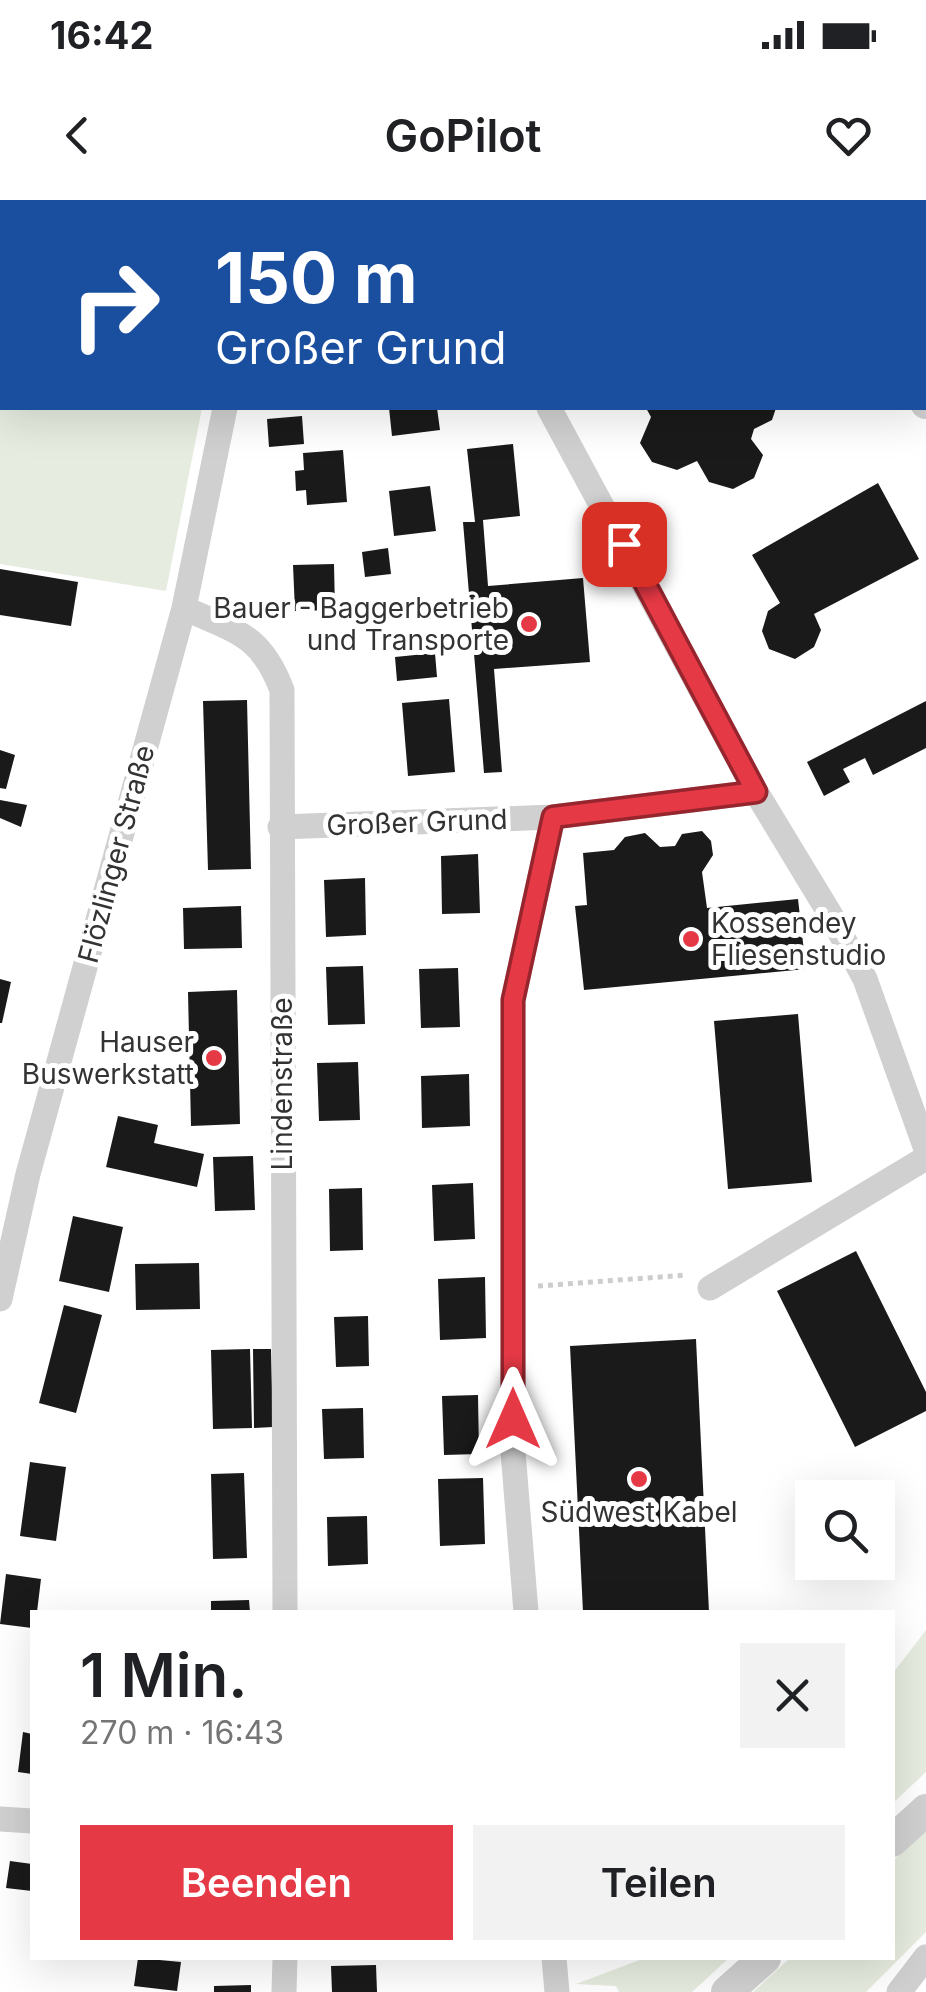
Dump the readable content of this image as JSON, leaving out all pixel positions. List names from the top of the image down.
{
  "streets": {
    "street": ["Großer Grund", "Flözlinger Straße", "Lindenstraße"]
  },
  "crossings": [
    ["Großer Grund", "Lindenstraße"],
    ["Flözlinger Straße", "Lindenstraße"]
  ],
  "places": [
    "Bauer - Baggerbetrieb und Transporte",
    "Kossendey Fliesenstudio",
    "Hauser Buswerkstatt",
    "Südwest Kabel"
  ],
  "page": {
    "status": "16:42",
    "header": "GoPilot",
    "turn": ["150 m", "Großer Grund"],
    "heading": ["1 Min.", "270 m · 16:43"],
    "buttons": ["Beenden", "Teilen"]
  }
}
